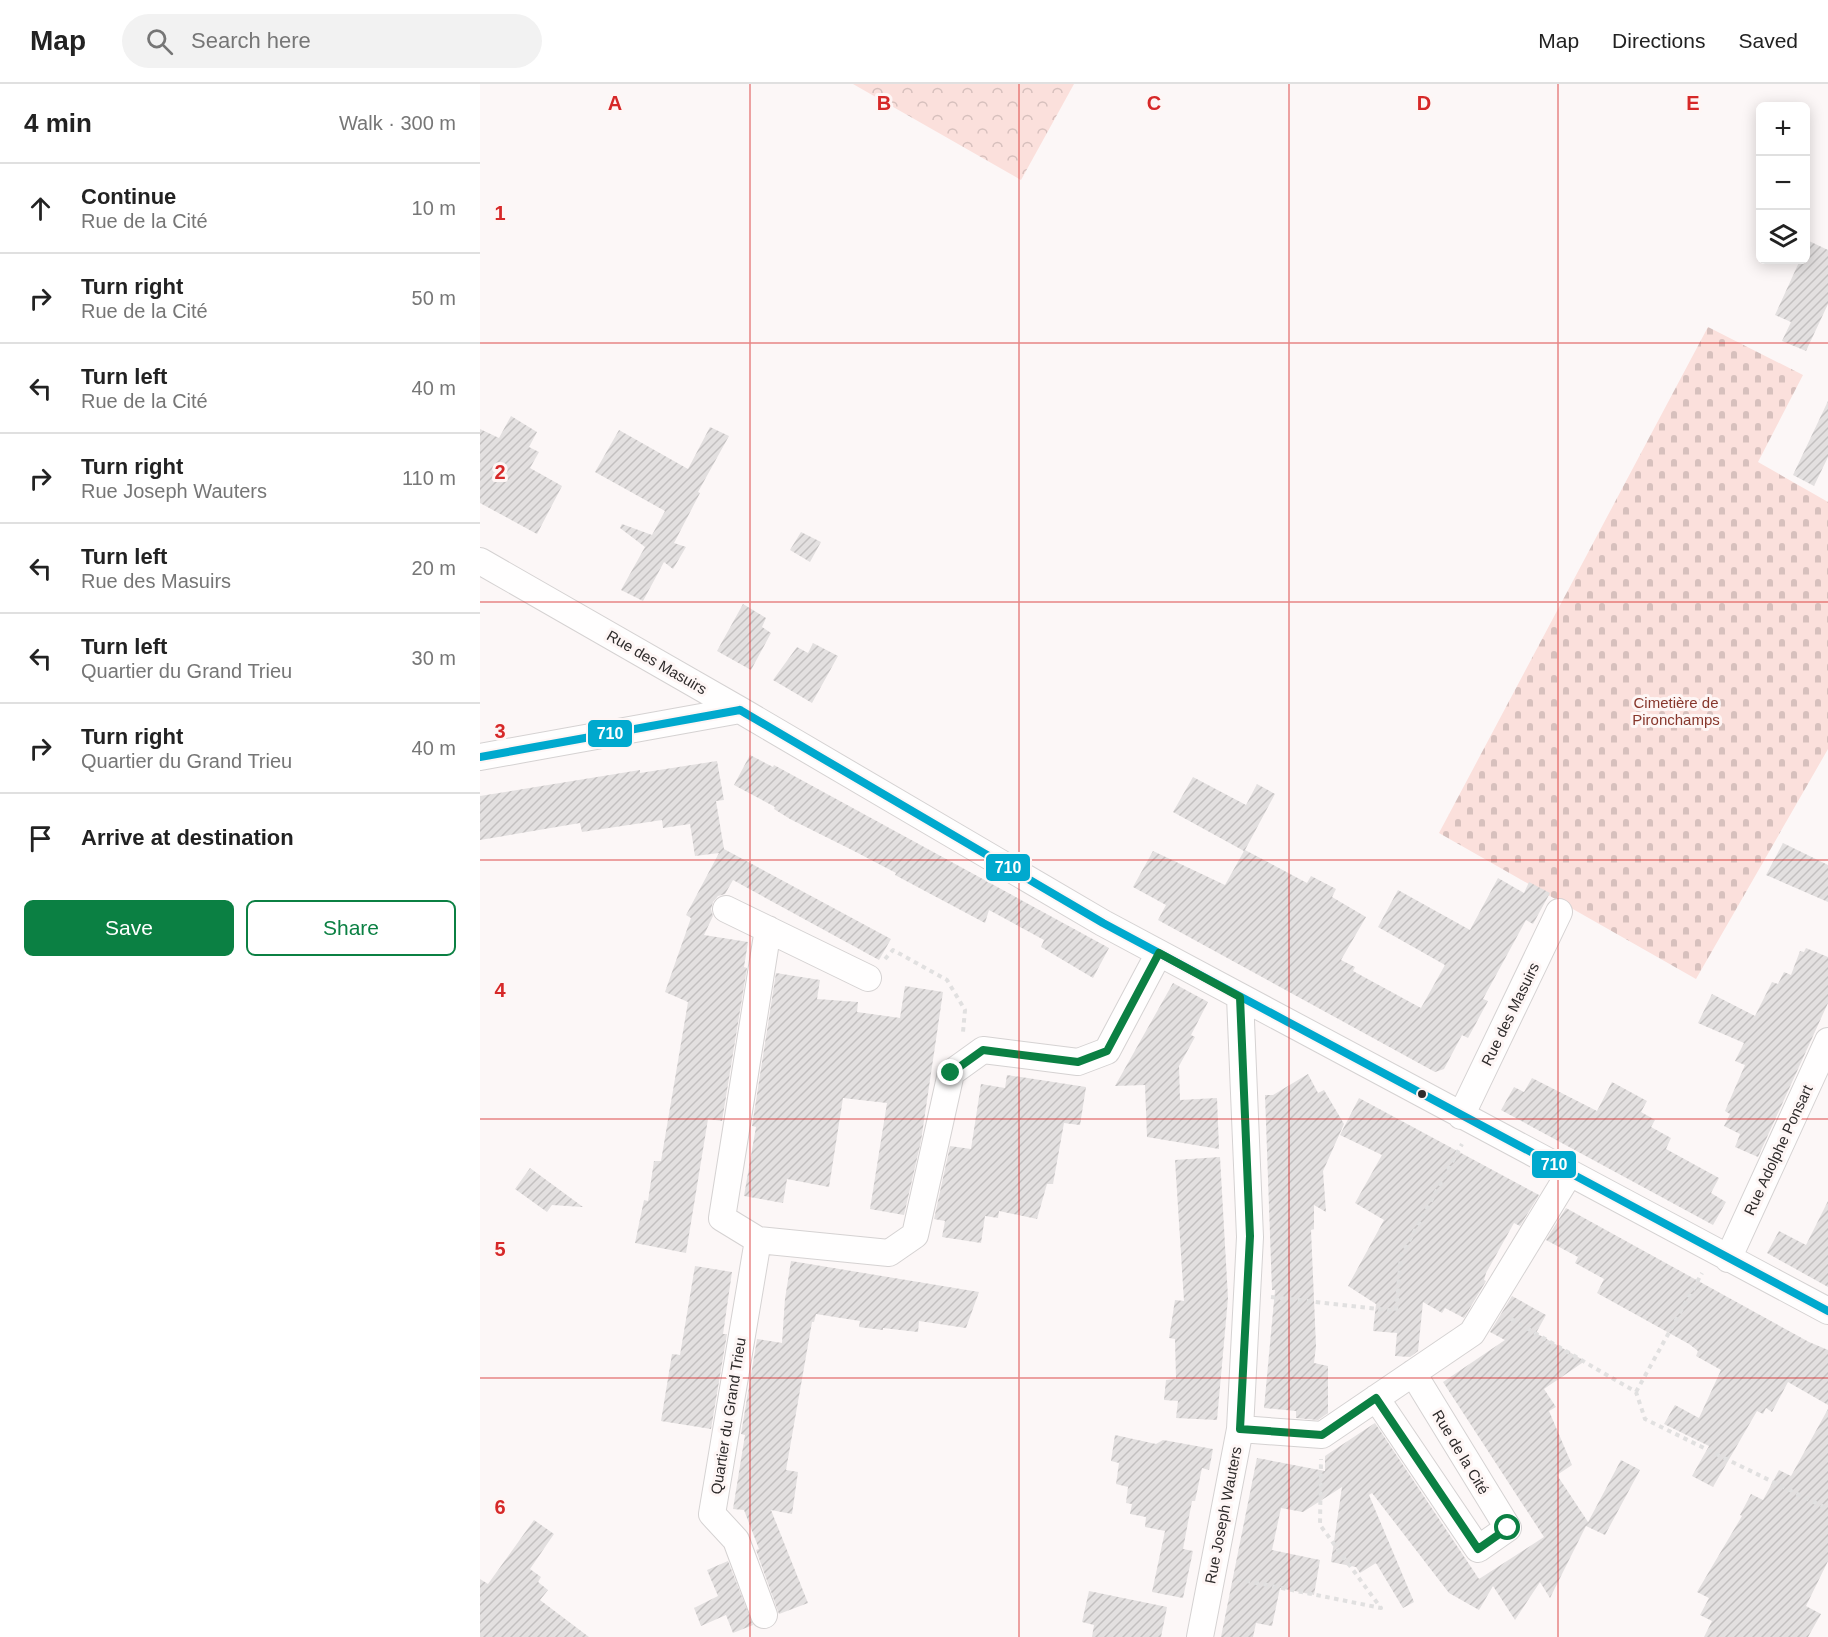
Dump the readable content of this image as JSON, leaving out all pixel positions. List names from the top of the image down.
{
  "streets": {
    "street": [
      "Rue des Masuirs",
      "Rue Adolphe Ponsart",
      "Quartier du Grand Trieu",
      "Rue de la Cité",
      "Rue Joseph Wauters"
    ]
  },
  "crossings": [
    ["Rue des Masuirs", "Rue Adolphe Ponsart"],
    ["Rue des Masuirs", "Rue Joseph Wauters"]
  ],
  "parks": ["Cimetière de Pironchamps"],
  "lines": ["transit line 710"],
  "page": {
    "header": "Map",
    "search": "Search here",
    "nav": ["Map", "Directions", "Saved"],
    "heading": ["4 min", "Walk · 300 m"],
    "map_buttons": ["+", "−"],
    "list": [
      ["Continue", "Rue de la Cité", "10 m"],
      ["Turn right", "Rue de la Cité", "50 m"],
      ["Turn left", "Rue de la Cité", "40 m"],
      ["Turn right", "Rue Joseph Wauters", "110 m"],
      ["Turn left", "Rue des Masuirs", "20 m"],
      ["Turn left", "Quartier du Grand Trieu", "30 m"],
      ["Turn right", "Quartier du Grand Trieu", "40 m"],
      "Arrive at destination"
    ],
    "buttons": ["Save", "Share"]
  },
  "grid": {
    "columns": [
      "A",
      "B",
      "C",
      "D",
      "E"
    ],
    "rows": [
      "1",
      "2",
      "3",
      "4",
      "5",
      "6"
    ]
  }
}
